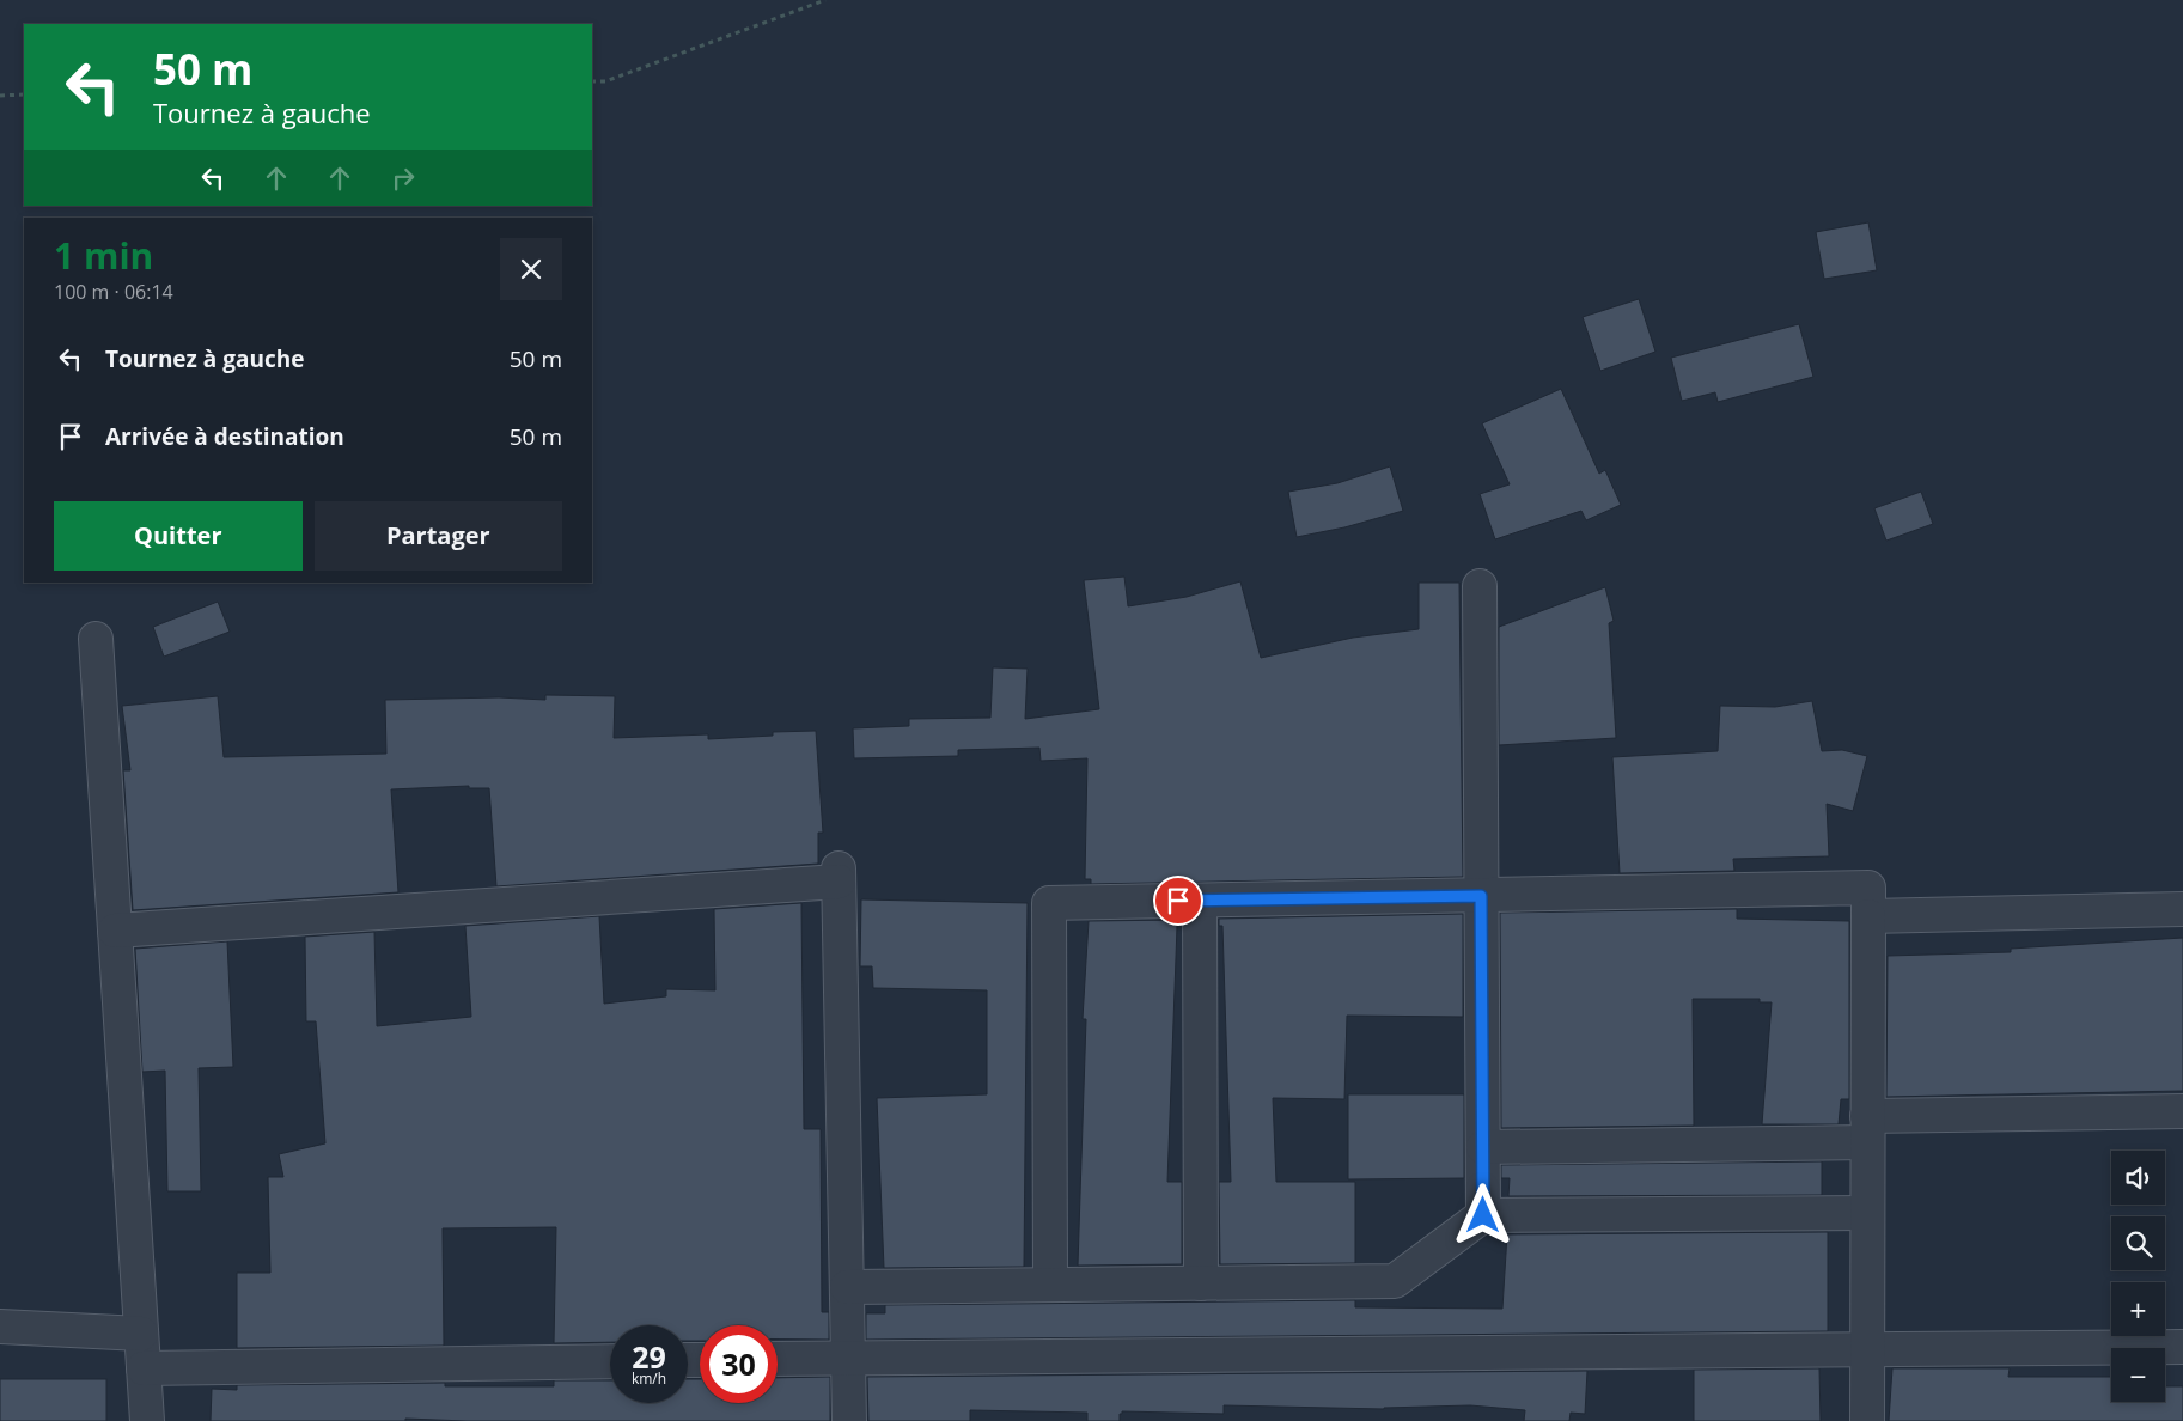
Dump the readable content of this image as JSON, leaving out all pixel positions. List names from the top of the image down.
{
  "page": {
    "turn": ["50 m", "Tournez à gauche"],
    "heading": ["1 min", "100 m · 06:14"],
    "list": [
      {
        "name": "Tournez à gauche",
        "value": "50 m"
      },
      {
        "name": "Arrivée à destination",
        "value": "50 m"
      }
    ],
    "buttons": ["Quitter", "Partager"],
    "map_buttons": ["+", "−"],
    "speed": "29 km/h",
    "limit": "30"
  }
}
